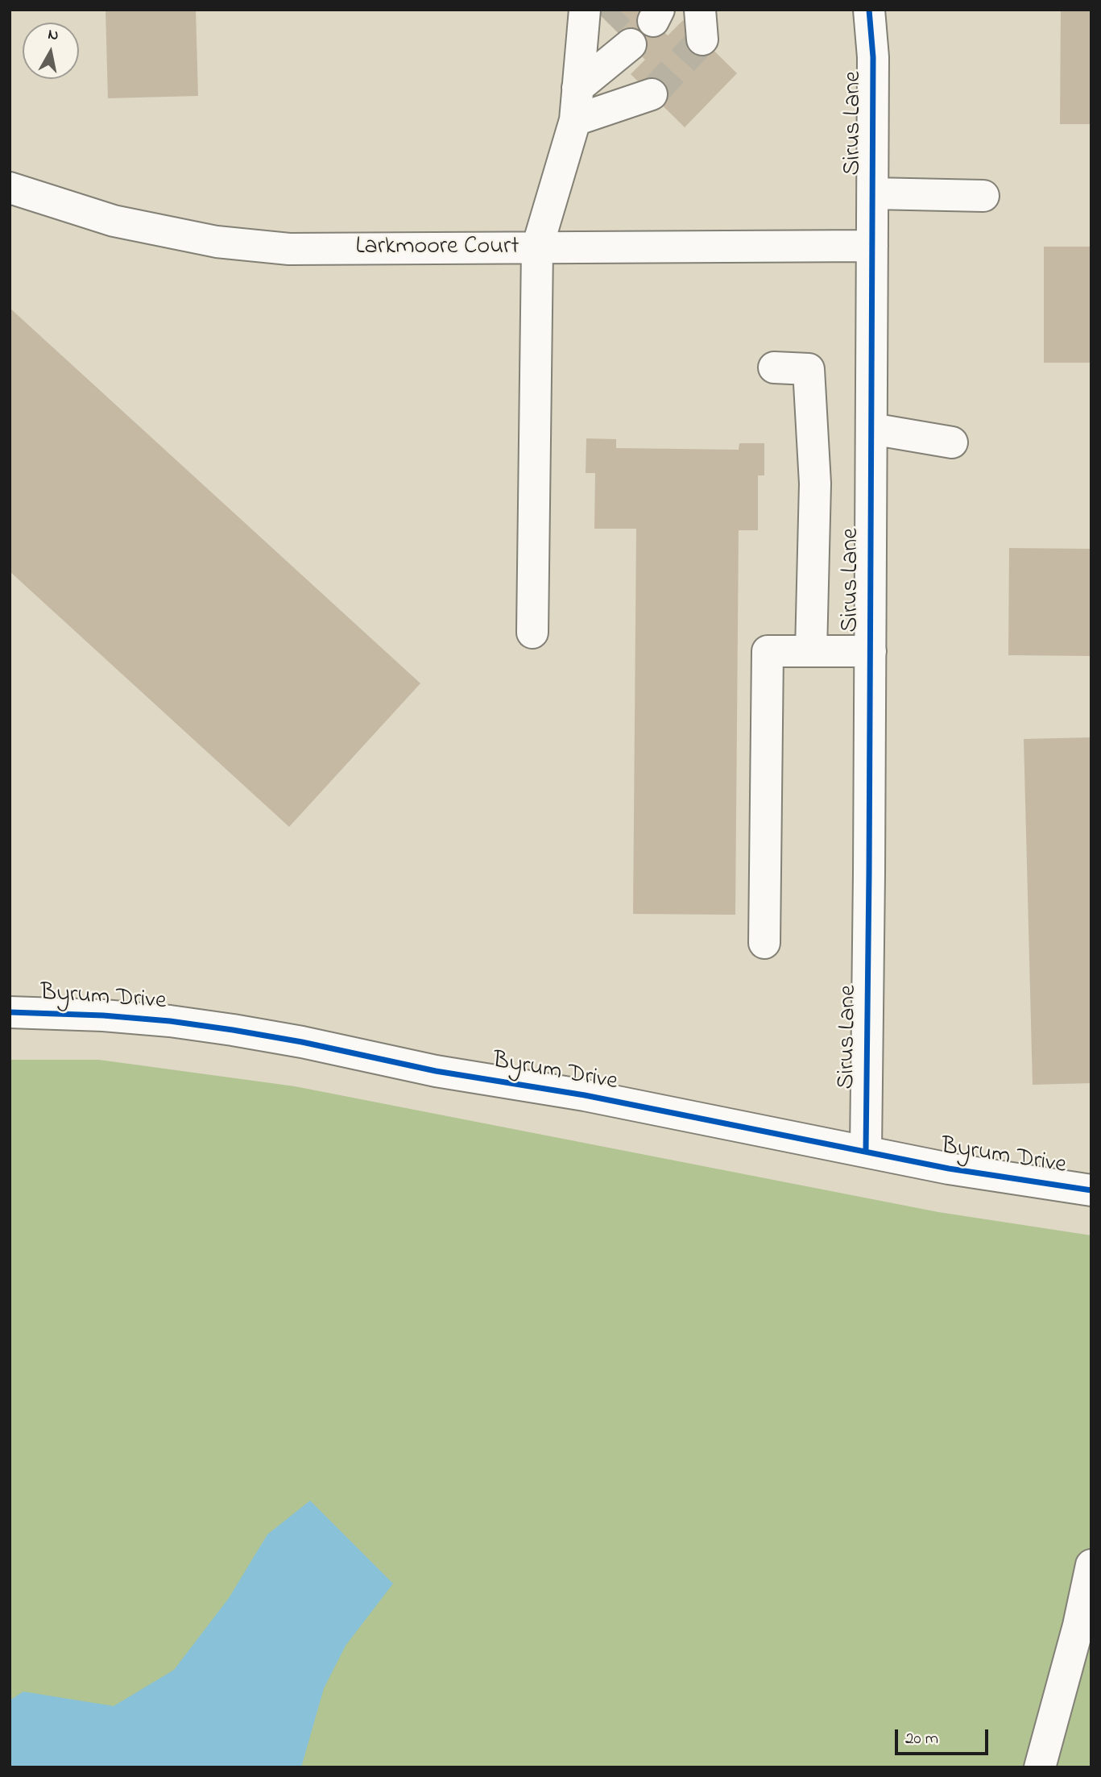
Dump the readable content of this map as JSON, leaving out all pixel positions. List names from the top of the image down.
{
  "streets": {
    "street": ["Sirus Lane", "Larkmoore Court", "Byrum Drive"]
  },
  "crossings": [
    ["Sirus Lane", "Larkmoore Court"],
    ["Sirus Lane", "Byrum Drive"]
  ],
  "scale_bar": "20 m",
  "north": "top"
}
